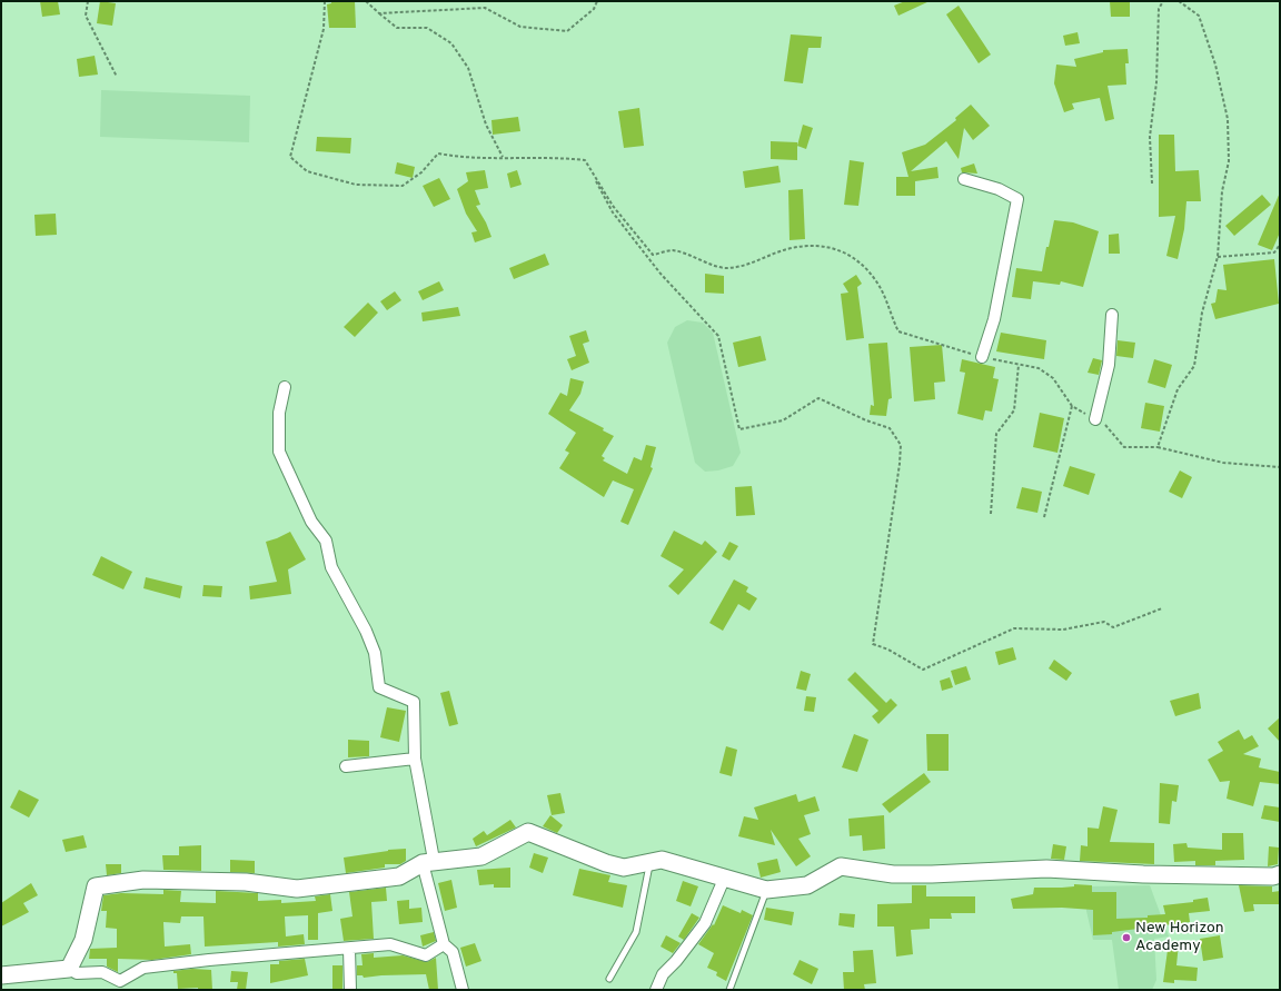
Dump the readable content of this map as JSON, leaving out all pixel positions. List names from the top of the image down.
{
  "places": ["New Horizon Academy"]
}
